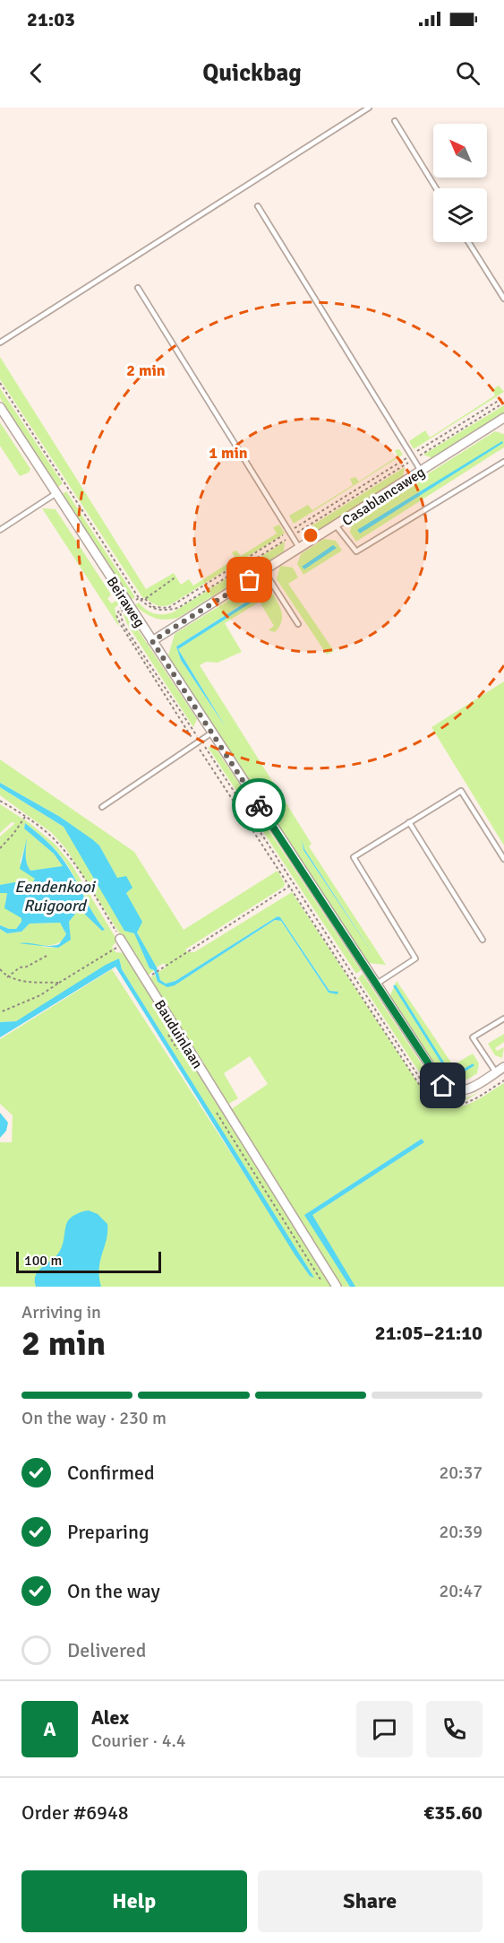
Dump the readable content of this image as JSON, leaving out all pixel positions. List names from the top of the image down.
{
  "streets": {
    "street": ["Casablancaweg", "Beiraweg", "Bauduinlaan"]
  },
  "crossings": [
    ["Casablancaweg", "Beiraweg"]
  ],
  "water": ["Eendenkooi Ruigoord"],
  "scale_bar": "100 m",
  "north": "top left",
  "page": {
    "status": "21:03",
    "header": "Quickbag",
    "scale": "100 m",
    "heading": ["2 min", "Arriving in", "21:05–21:10"],
    "panel": [
      "Alex",
      "Courier · 4.4",
      "Order #6948",
      "€35.60"
    ],
    "bar": "On the way · 230 m",
    "list": [
      ["Confirmed", "20:37"],
      ["Preparing", "20:39"],
      ["On the way", "20:47"],
      "Delivered"
    ],
    "round": "A",
    "buttons": ["Help", "Share"]
  },
  "rings": ["2 min", "1 min"]
}
